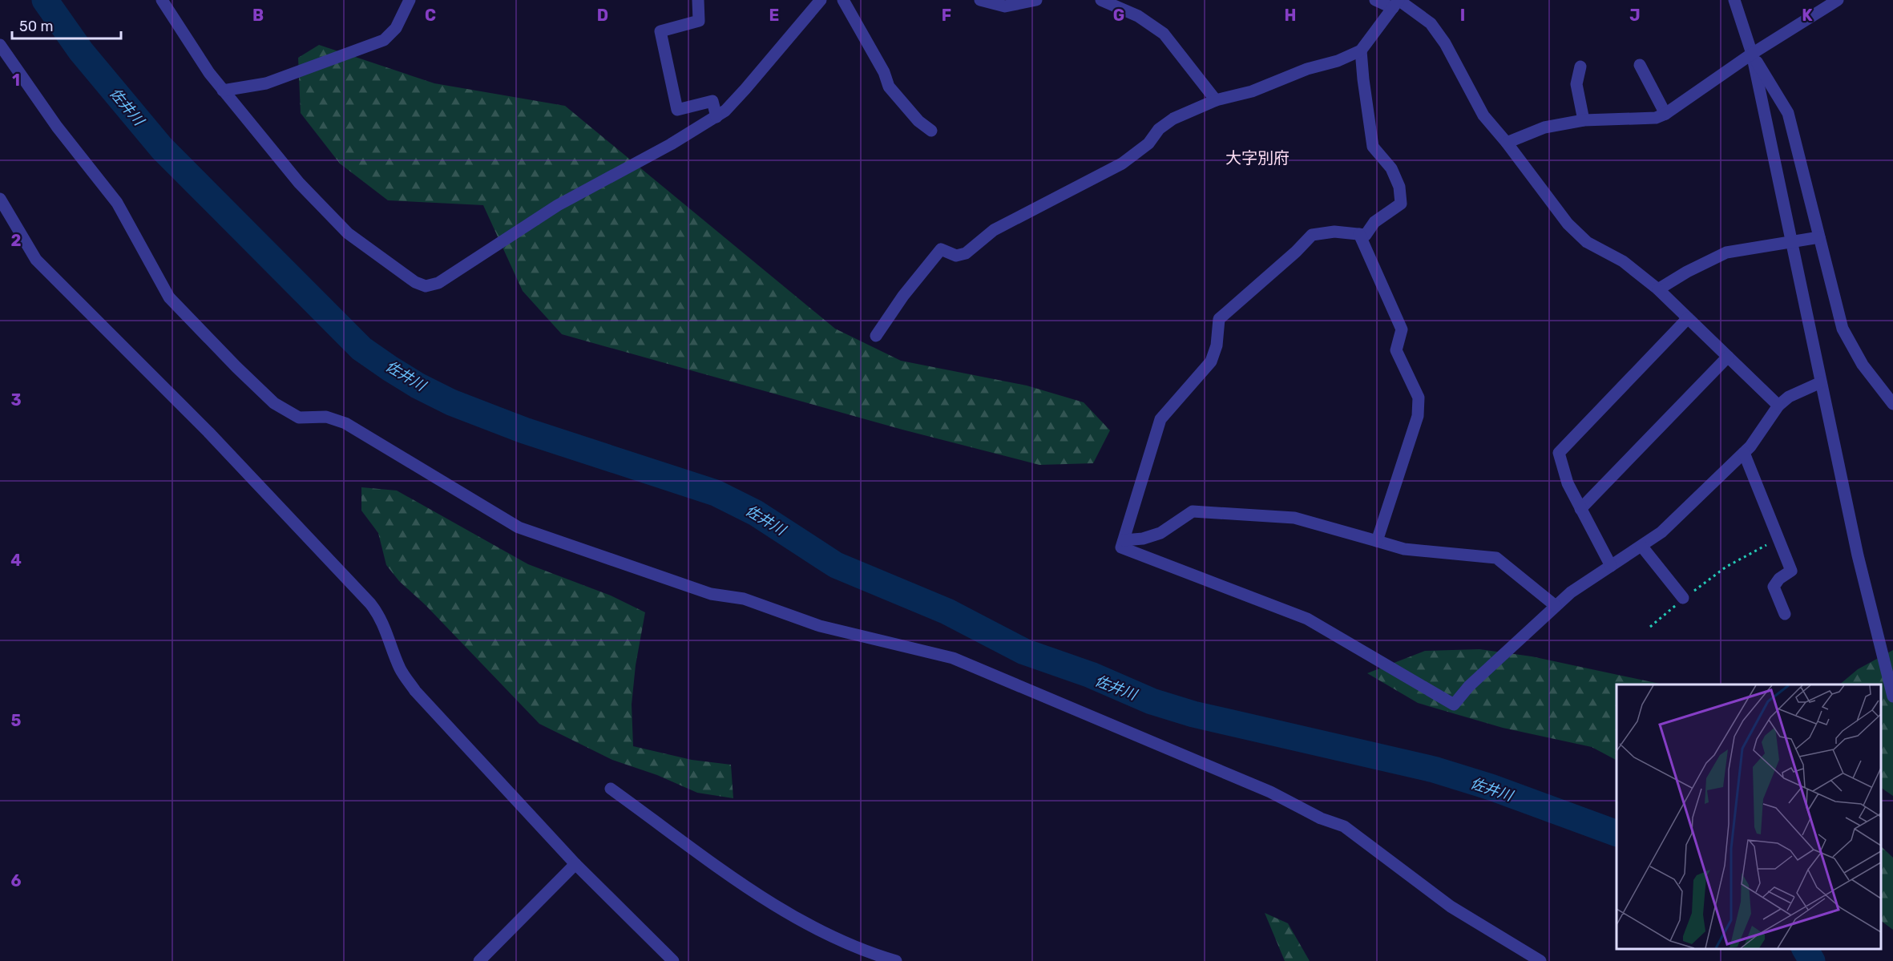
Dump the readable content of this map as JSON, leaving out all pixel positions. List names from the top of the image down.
{
  "districts": ["大字別府"],
  "water": ["佐井川"],
  "scale_bar": "50 m",
  "grid": {
    "columns": [
      "B",
      "C",
      "D",
      "E",
      "F",
      "G",
      "H",
      "I",
      "J",
      "K"
    ],
    "rows": [
      "1",
      "2",
      "3",
      "4",
      "5",
      "6"
    ]
  }
}
